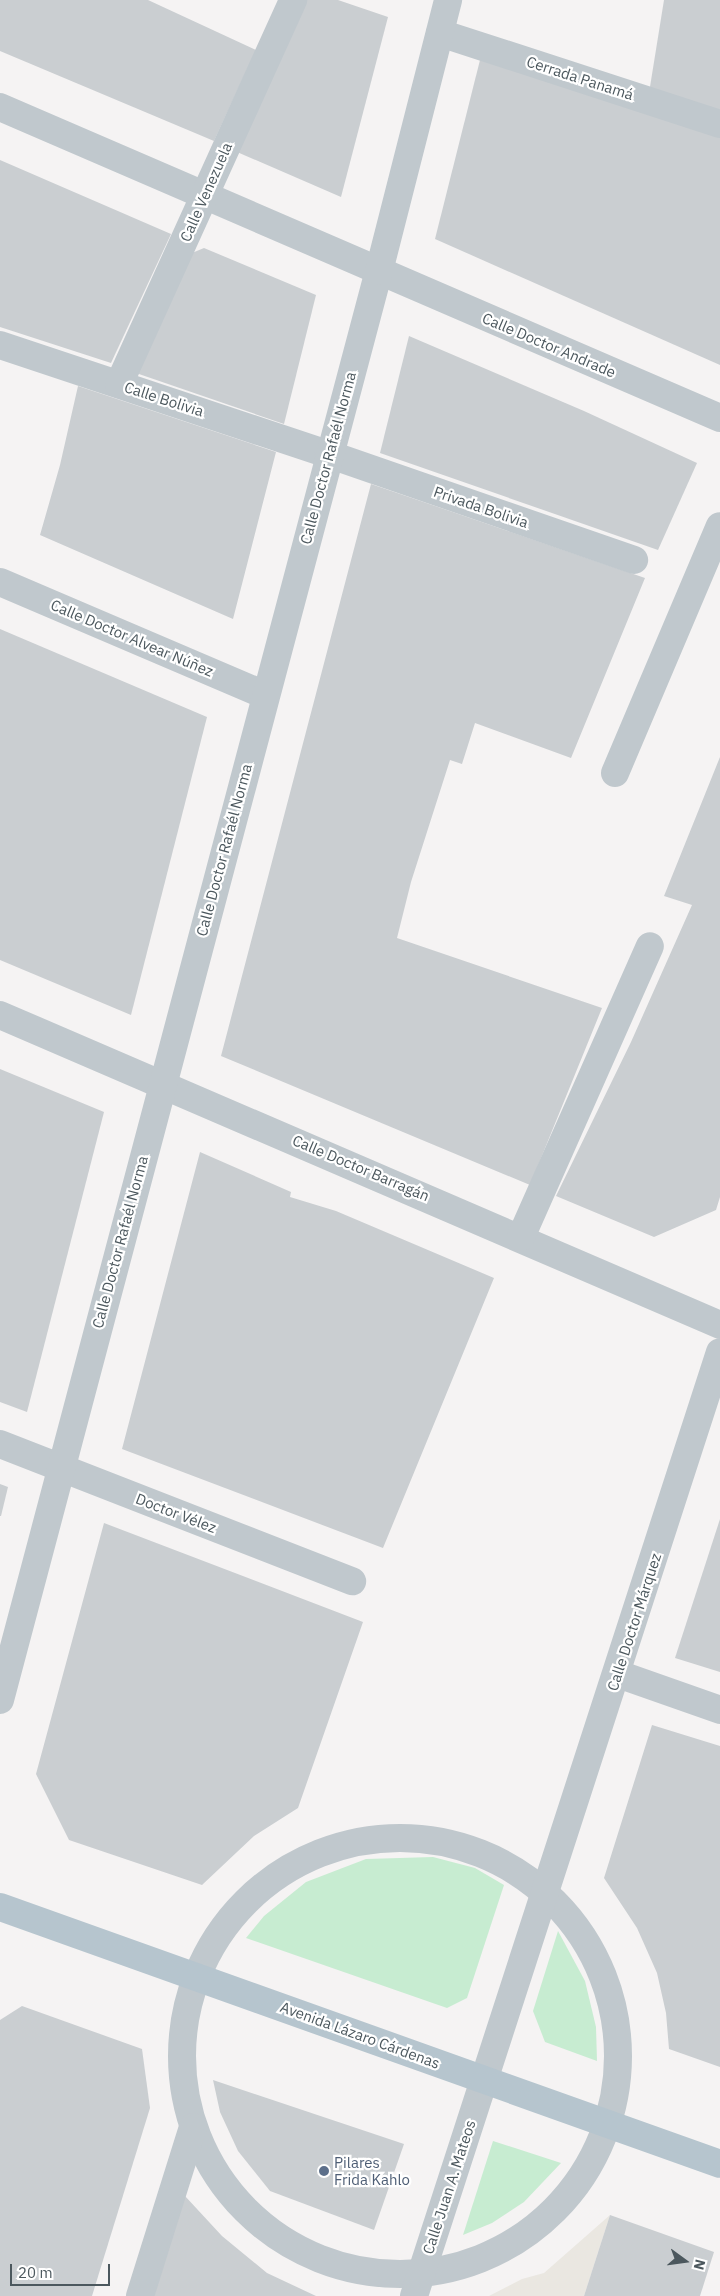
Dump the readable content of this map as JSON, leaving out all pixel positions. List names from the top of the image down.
{
  "streets": {
    "main road": ["Avenida Lázaro Cárdenas"],
    "street": [
      "Cerrada Panamá",
      "Calle Venezuela",
      "Calle Doctor Andrade",
      "Calle Bolivia",
      "Calle Doctor Rafaél Norma",
      "Privada Bolivia",
      "Calle Doctor Alvear Núñez",
      "Calle Doctor Barragán",
      "Doctor Vélez",
      "Calle Doctor Márquez",
      "Calle Juan A. Mateos"
    ]
  },
  "crossings": [
    ["Cerrada Panamá", "Calle Doctor Rafaél Norma"],
    ["Calle Venezuela", "Calle Doctor Andrade"],
    ["Calle Venezuela", "Calle Bolivia"],
    ["Calle Doctor Andrade", "Calle Doctor Rafaél Norma"],
    ["Calle Bolivia", "Calle Doctor Rafaél Norma"],
    ["Calle Bolivia", "Privada Bolivia"],
    ["Calle Doctor Rafaél Norma", "Privada Bolivia"],
    ["Calle Doctor Rafaél Norma", "Calle Doctor Alvear Núñez"],
    ["Calle Doctor Rafaél Norma", "Calle Doctor Barragán"],
    ["Calle Doctor Rafaél Norma", "Doctor Vélez"],
    ["Calle Doctor Márquez", "Avenida Lázaro Cárdenas"],
    ["Calle Doctor Márquez", "Calle Juan A. Mateos"],
    ["Avenida Lázaro Cárdenas", "Calle Juan A. Mateos"]
  ],
  "places": ["Pilares Frida Kahlo"],
  "scale_bar": "20 m",
  "north": "right"
}
